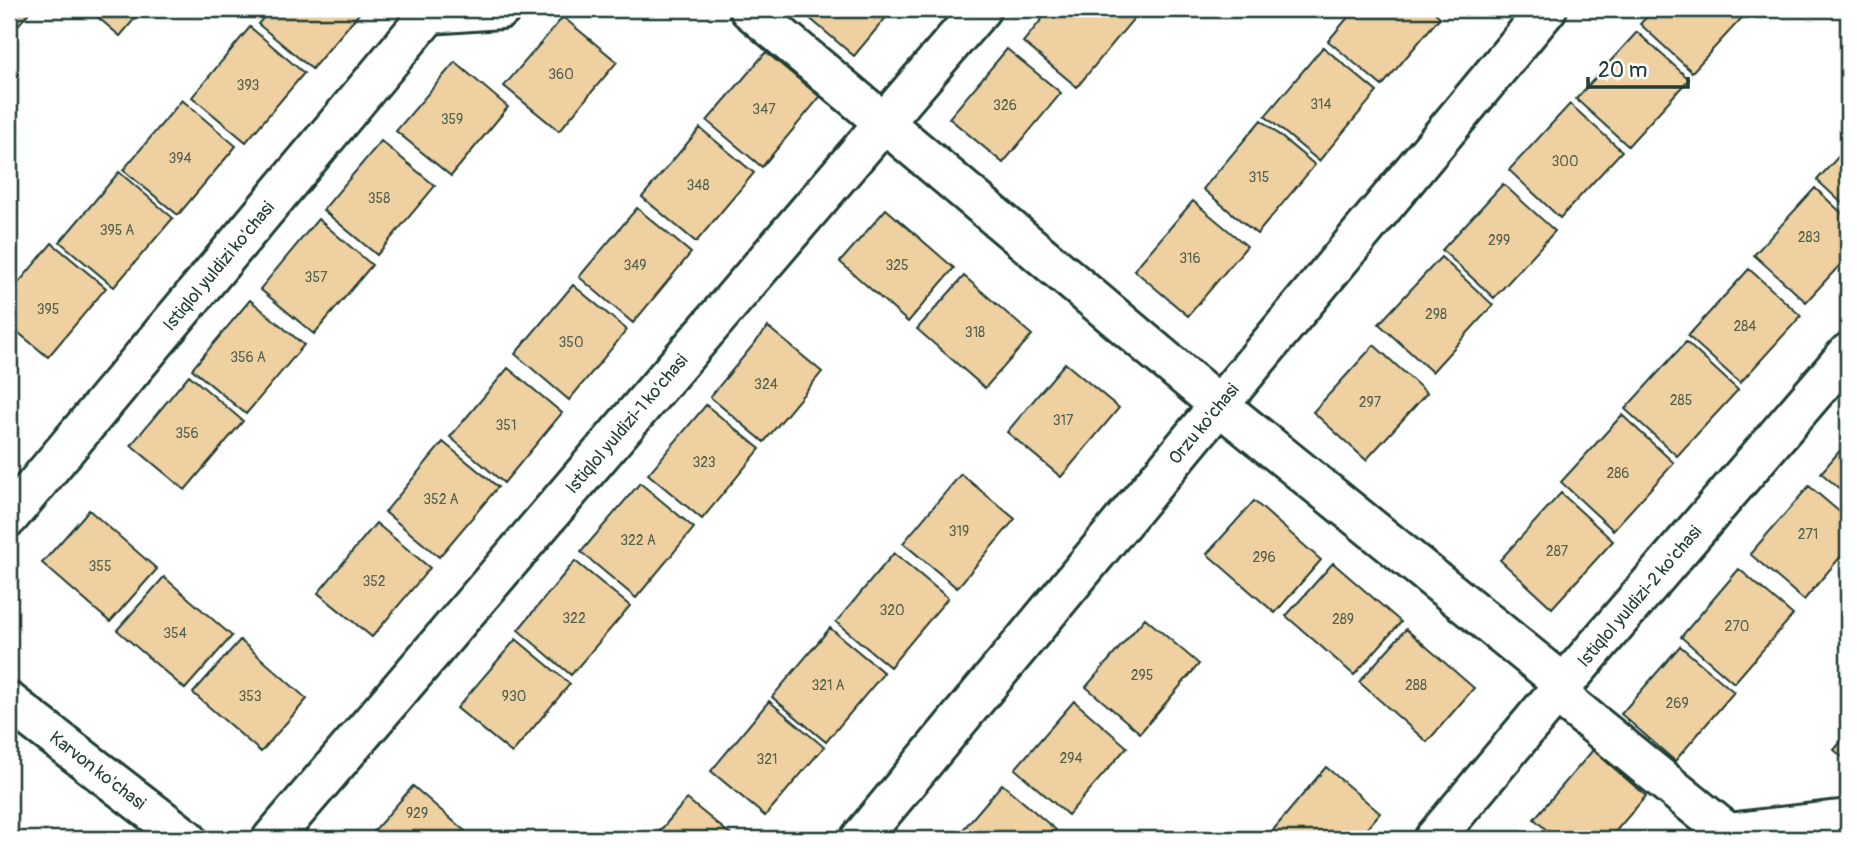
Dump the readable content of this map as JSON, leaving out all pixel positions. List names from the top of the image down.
{
  "streets": {
    "street": [
      "Istiqlol yuldizi ko'chasi",
      "Istiqlol yuldizi-1 ko'chasi",
      "Orzu ko'chasi",
      "Istiqlol yuldizi-2 ko'chasi",
      "Karvon ko'chasi"
    ]
  },
  "house_numbers": [
    "360",
    "393",
    "314",
    "326",
    "347",
    "359",
    "394",
    "300",
    "315",
    "348",
    "358",
    "395 А",
    "283",
    "299",
    "316",
    "349",
    "325",
    "357",
    "395",
    "298",
    "284",
    "318",
    "350",
    "356 А",
    "324",
    "285",
    "297",
    "317",
    "351",
    "356",
    "323",
    "286",
    "352 А",
    "319",
    "271",
    "322 А",
    "287",
    "296",
    "355",
    "352",
    "320",
    "322",
    "289",
    "270",
    "354",
    "295",
    "321 А",
    "288",
    "353",
    "930",
    "269",
    "294",
    "321",
    "929"
  ],
  "scale_bar": "20 m"
}
